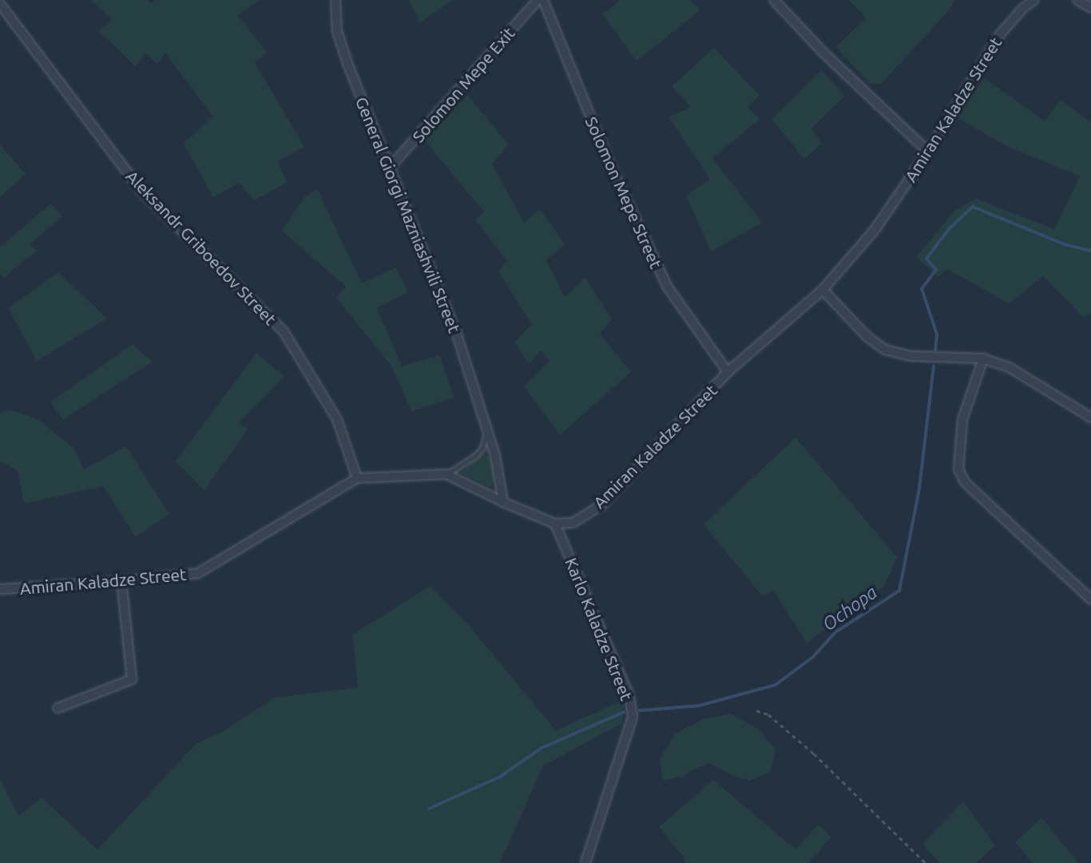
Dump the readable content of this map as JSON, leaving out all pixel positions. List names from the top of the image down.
{
  "streets": {
    "street": [
      "Solomon Mepe Exit",
      "Amiran Kaladze Street",
      "Solomon Mepe Street",
      "General Giorgi Mazniashvili Street",
      "Aleksandr Griboedov Street",
      "Karlo Kaladze Street"
    ]
  },
  "crossings": [
    ["Solomon Mepe Exit", "General Giorgi Mazniashvili Street"],
    ["Amiran Kaladze Street", "Solomon Mepe Street"],
    ["Amiran Kaladze Street", "General Giorgi Mazniashvili Street"],
    ["Amiran Kaladze Street", "Aleksandr Griboedov Street"],
    ["Amiran Kaladze Street", "Karlo Kaladze Street"]
  ],
  "water": ["Ochopa"]
}
